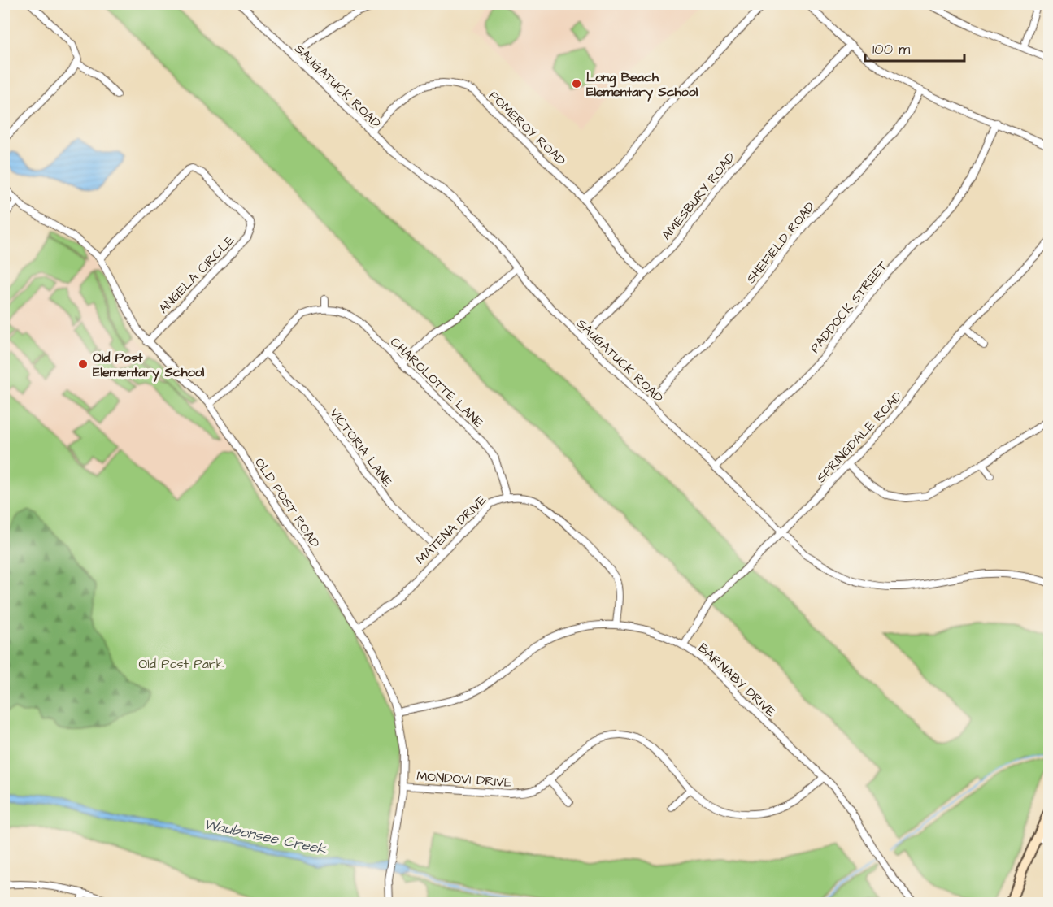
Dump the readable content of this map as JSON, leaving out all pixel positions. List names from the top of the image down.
{
  "streets": {
    "street": [
      "SAUGATUCK ROAD",
      "POMEROY ROAD",
      "AMESBURY ROAD",
      "SHEFIELD ROAD",
      "ANGELA CIRCLE",
      "PADDOCK STREET",
      "CHAROLOTTE LANE",
      "SPRINGDALE ROAD",
      "VICTORIA LANE",
      "OLD POST ROAD",
      "MATENA DRIVE",
      "BARNABY DRIVE",
      "MONDOVI DRIVE"
    ]
  },
  "crossings": [
    ["SAUGATUCK ROAD", "POMEROY ROAD"],
    ["SAUGATUCK ROAD", "AMESBURY ROAD"],
    ["SAUGATUCK ROAD", "SHEFIELD ROAD"],
    ["SAUGATUCK ROAD", "PADDOCK STREET"],
    ["SAUGATUCK ROAD", "SPRINGDALE ROAD"],
    ["POMEROY ROAD", "AMESBURY ROAD"],
    ["ANGELA CIRCLE", "OLD POST ROAD"],
    ["CHAROLOTTE LANE", "MATENA DRIVE"],
    ["SPRINGDALE ROAD", "BARNABY DRIVE"],
    ["VICTORIA LANE", "MATENA DRIVE"],
    ["OLD POST ROAD", "MATENA DRIVE"],
    ["OLD POST ROAD", "BARNABY DRIVE"],
    ["OLD POST ROAD", "MONDOVI DRIVE"],
    ["MATENA DRIVE", "BARNABY DRIVE"],
    ["BARNABY DRIVE", "MONDOVI DRIVE"]
  ],
  "water": ["Waubonsee Creek"],
  "parks": ["Old Post Park"],
  "places": ["Long Beach Elementary School", "Old Post Elementary School"],
  "scale_bar": "100 m"
}
